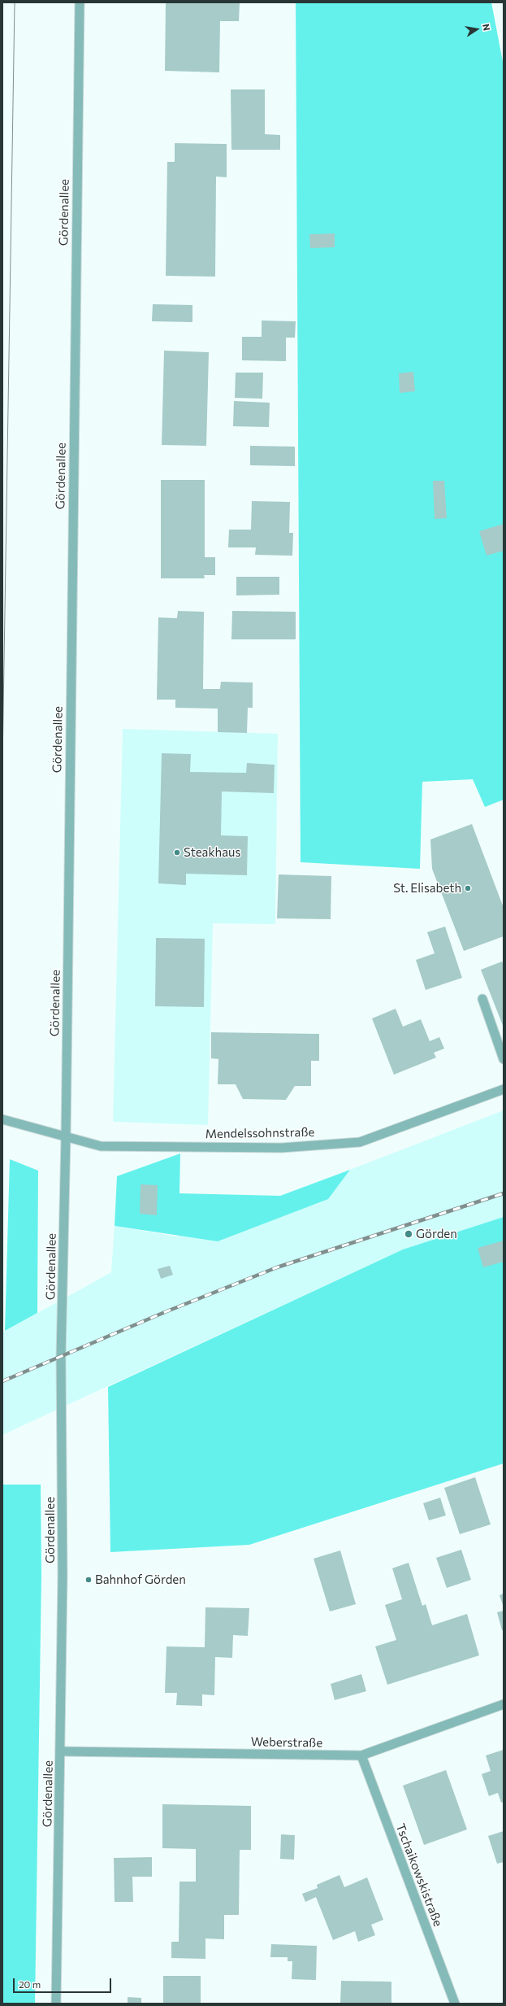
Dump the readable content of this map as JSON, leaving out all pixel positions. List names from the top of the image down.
{
  "streets": {
    "street": [
      "Gördenallee",
      "Mendelssohnstraße",
      "Weberstraße",
      "Tschaikowskistraße"
    ]
  },
  "crossings": [
    ["Gördenallee", "Mendelssohnstraße"],
    ["Gördenallee", "Weberstraße"],
    ["Weberstraße", "Tschaikowskistraße"]
  ],
  "places": [
    "Steakhaus",
    "St. Elisabeth",
    "Görden",
    "Bahnhof Görden"
  ],
  "scale_bar": "20 m",
  "north": "right"
}
